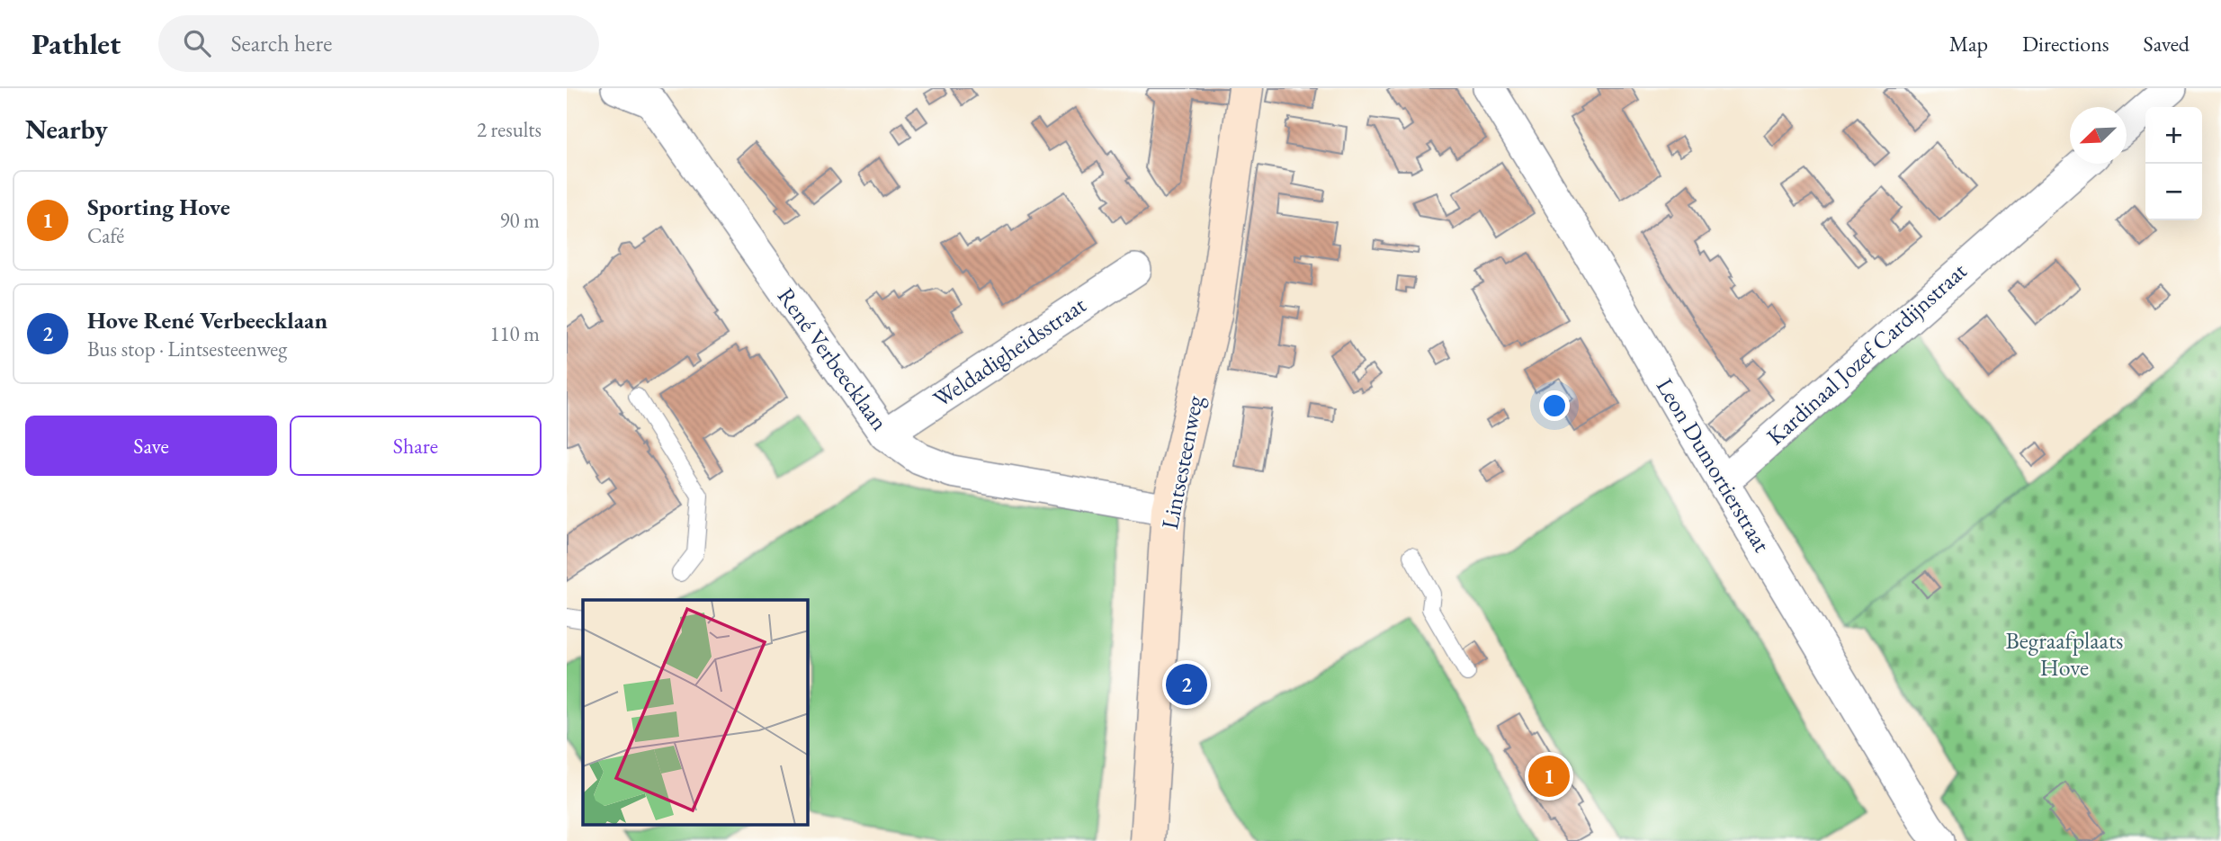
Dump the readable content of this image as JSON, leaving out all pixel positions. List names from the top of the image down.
{
  "streets": {
    "street": [
      "Weldadigheidsstraat",
      "Kardinaal Jozef Cardijnstraat",
      "René Verbeecklaan",
      "Lintsesteenweg",
      "Leon Dumortierstraat"
    ]
  },
  "crossings": [
    ["Weldadigheidsstraat", "René Verbeecklaan"],
    ["Kardinaal Jozef Cardijnstraat", "Leon Dumortierstraat"],
    ["René Verbeecklaan", "Lintsesteenweg"]
  ],
  "parks": ["Begraafplaats Hove"],
  "north": "bottom left",
  "page": {
    "header": "Pathlet",
    "search": "Search here",
    "nav": ["Map", "Directions", "Saved"],
    "heading": ["Nearby", "2 results"],
    "map_buttons": ["+", "−"],
    "list": [
      {
        "mark": "1",
        "name": "Sporting Hove",
        "note": "Café",
        "value": "90 m"
      },
      {
        "mark": "2",
        "name": "Hove René Verbeecklaan",
        "note": "Bus stop · Lintsesteenweg",
        "value": "110 m"
      }
    ],
    "buttons": ["Save", "Share"],
    "pins": ["2", "1"]
  }
}
